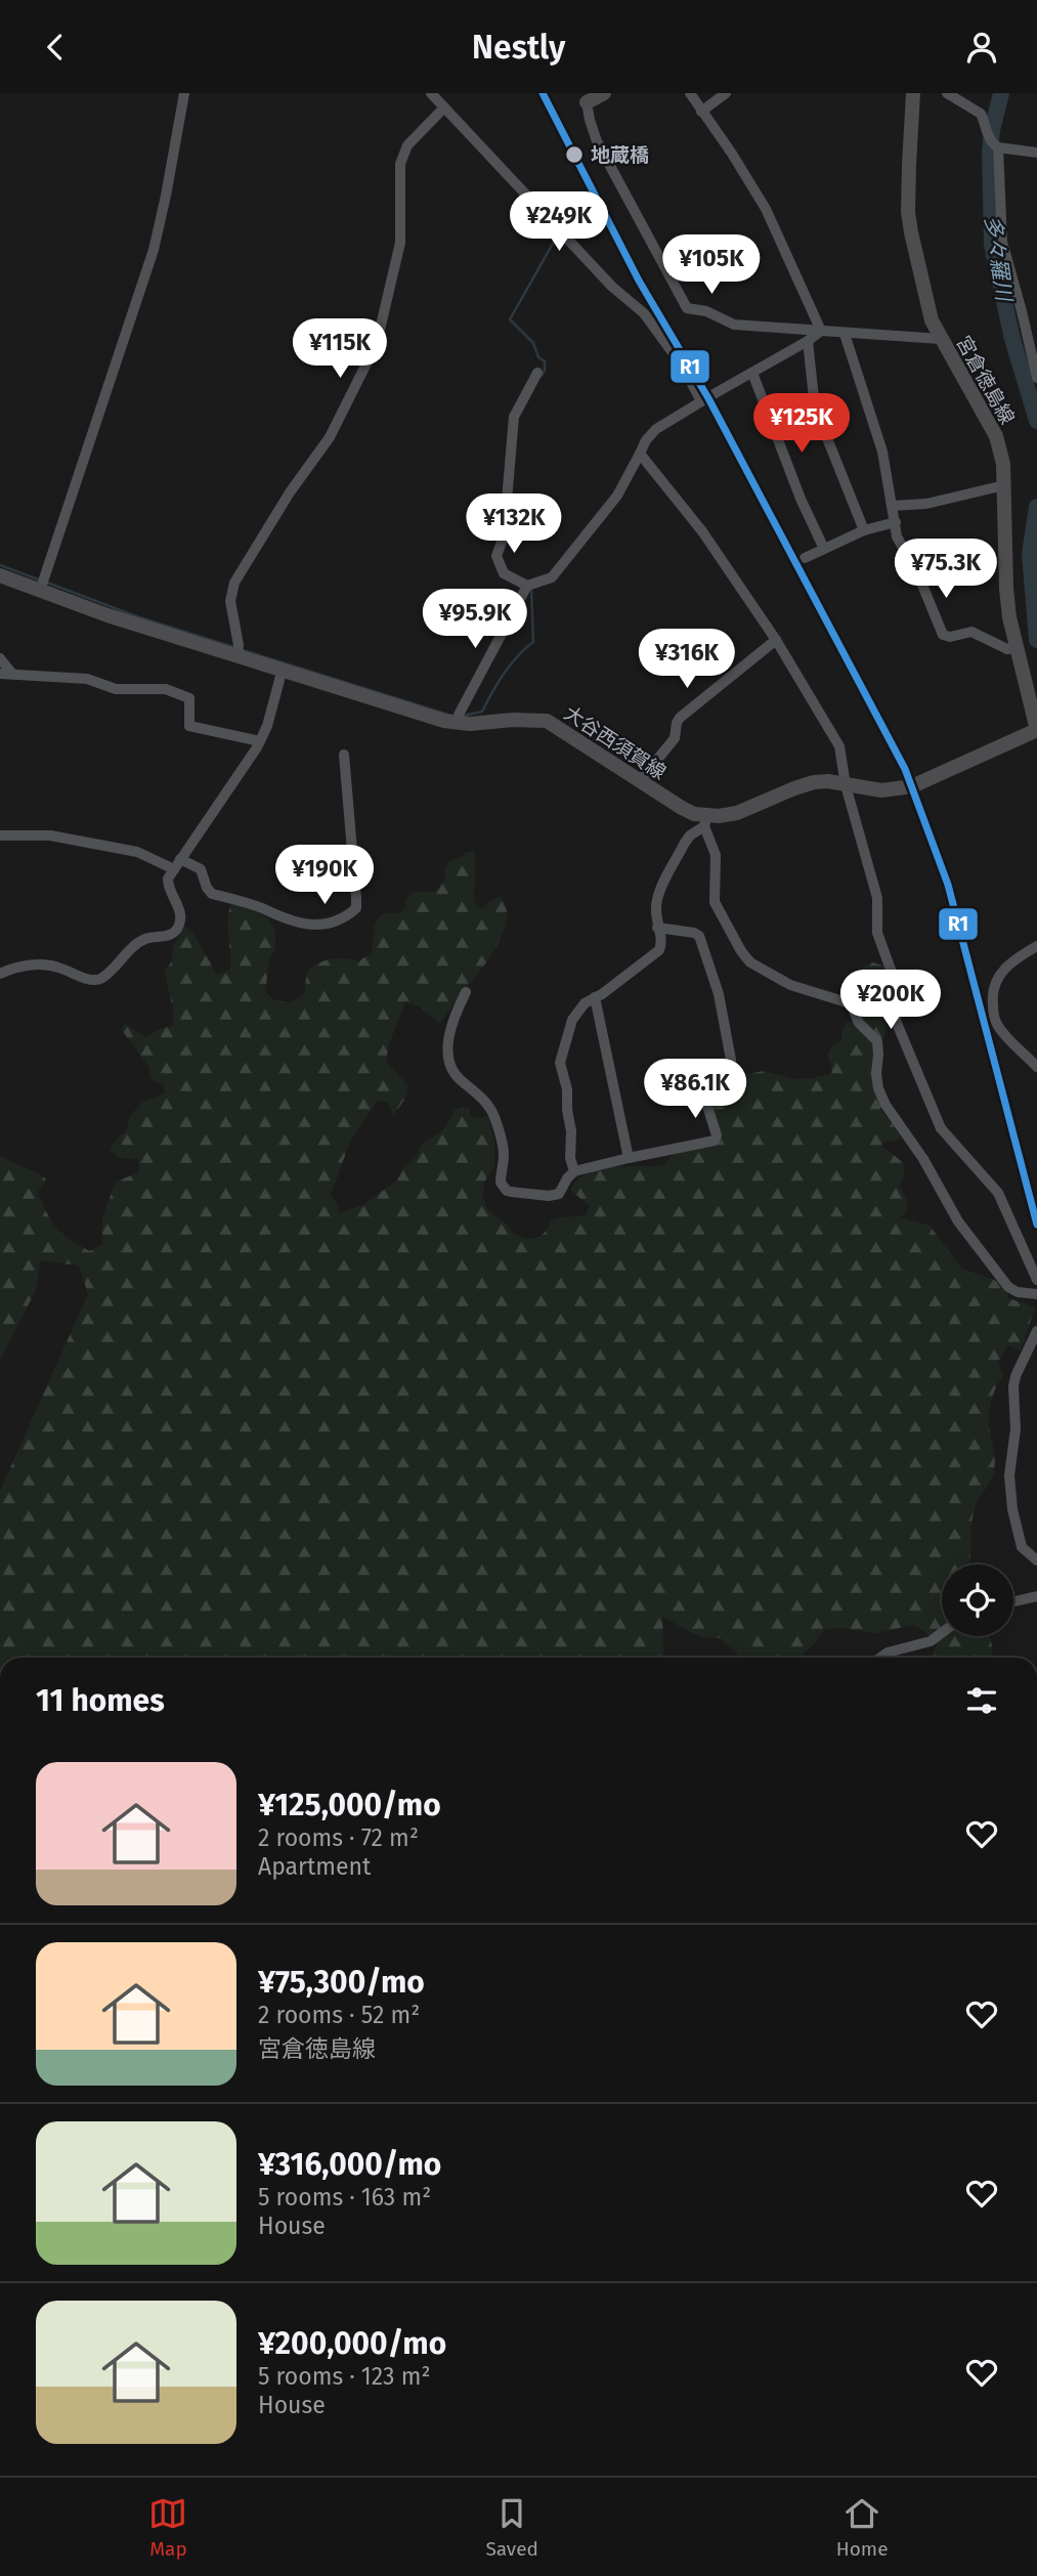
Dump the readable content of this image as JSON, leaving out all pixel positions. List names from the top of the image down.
{
  "streets": {
    "main road": ["宮倉徳島線", "大谷西須賀線"]
  },
  "water": ["多々羅川"],
  "places": ["地蔵橋"],
  "lines": ["transit line R1"],
  "page": {
    "header": "Nestly",
    "price": [
      "¥249K",
      "¥105K",
      "¥115K",
      "¥125K",
      "¥132K",
      "¥75.3K",
      "¥95.9K",
      "¥316K",
      "¥190K",
      "¥200K",
      "¥86.1K"
    ],
    "heading": "11 homes",
    "list": [
      {
        "name": "¥125,000/mo",
        "note": "2 rooms · 72 m² · Apartment"
      },
      {
        "name": "¥75,300/mo",
        "note": "2 rooms · 52 m² · 宮倉徳島線"
      },
      {
        "name": "¥316,000/mo",
        "note": "5 rooms · 163 m² · House"
      },
      {
        "name": "¥200,000/mo",
        "note": "5 rooms · 123 m² · House"
      }
    ],
    "tabs": ["Map", "Saved", "Home"]
  }
}
